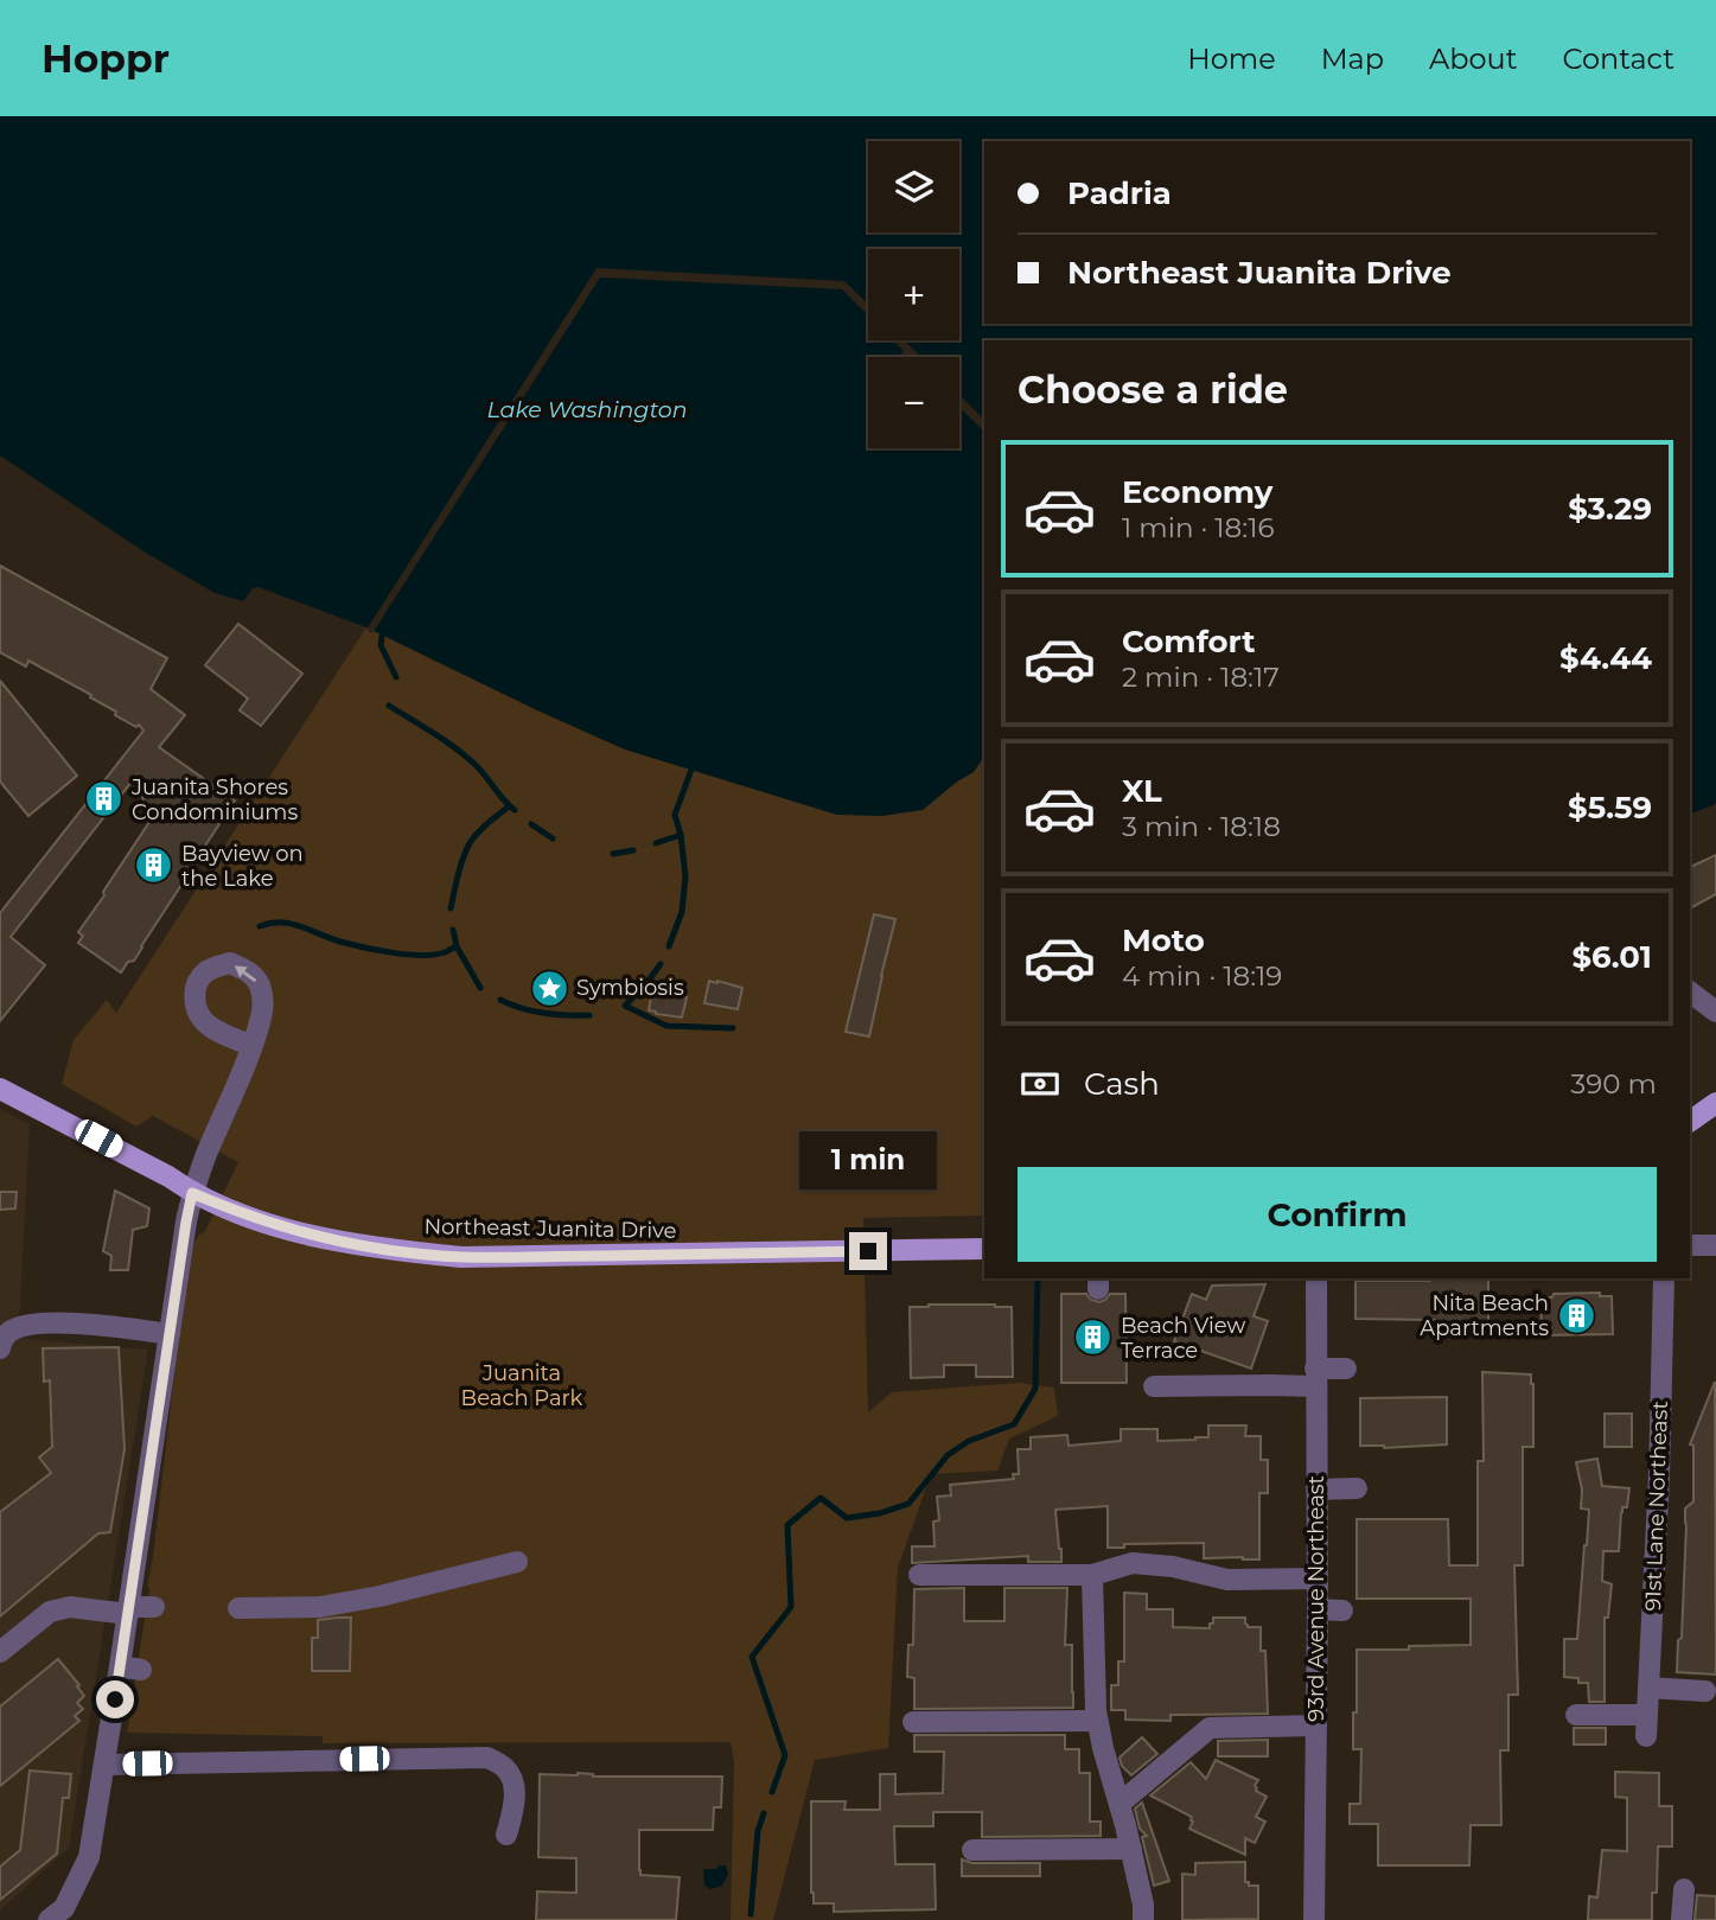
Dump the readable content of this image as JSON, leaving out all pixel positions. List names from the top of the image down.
{
  "streets": {
    "main road": ["Northeast Juanita Drive"],
    "street": ["91st Lane Northeast", "93rd Avenue Northeast"]
  },
  "water": ["Lake Washington"],
  "parks": ["Juanita Beach Park"],
  "places": {
    "building": [
      "Juanita Shores Condominiums",
      "Bayview on the Lake",
      "Nita Beach Apartments",
      "Beach View Terrace"
    ],
    "place": ["Symbiosis"]
  },
  "page": {
    "header": "Hoppr",
    "nav": [
      "Home",
      "Map",
      "About",
      "Contact"
    ],
    "map_buttons": ["+", "−"],
    "banner": ["Padria", "Northeast Juanita Drive"],
    "heading": "Choose a ride",
    "list": [
      {
        "name": "Economy",
        "note": "1 min · 18:16",
        "value": "$3.29"
      },
      {
        "name": "Comfort",
        "note": "2 min · 18:17",
        "value": "$4.44"
      },
      {
        "name": "XL",
        "note": "3 min · 18:18",
        "value": "$5.59"
      },
      {
        "name": "Moto",
        "note": "4 min · 18:19",
        "value": "$6.01"
      }
    ],
    "pay": ["Cash", "390 m"],
    "bubble": "1 min",
    "buttons": "Confirm"
  }
}
